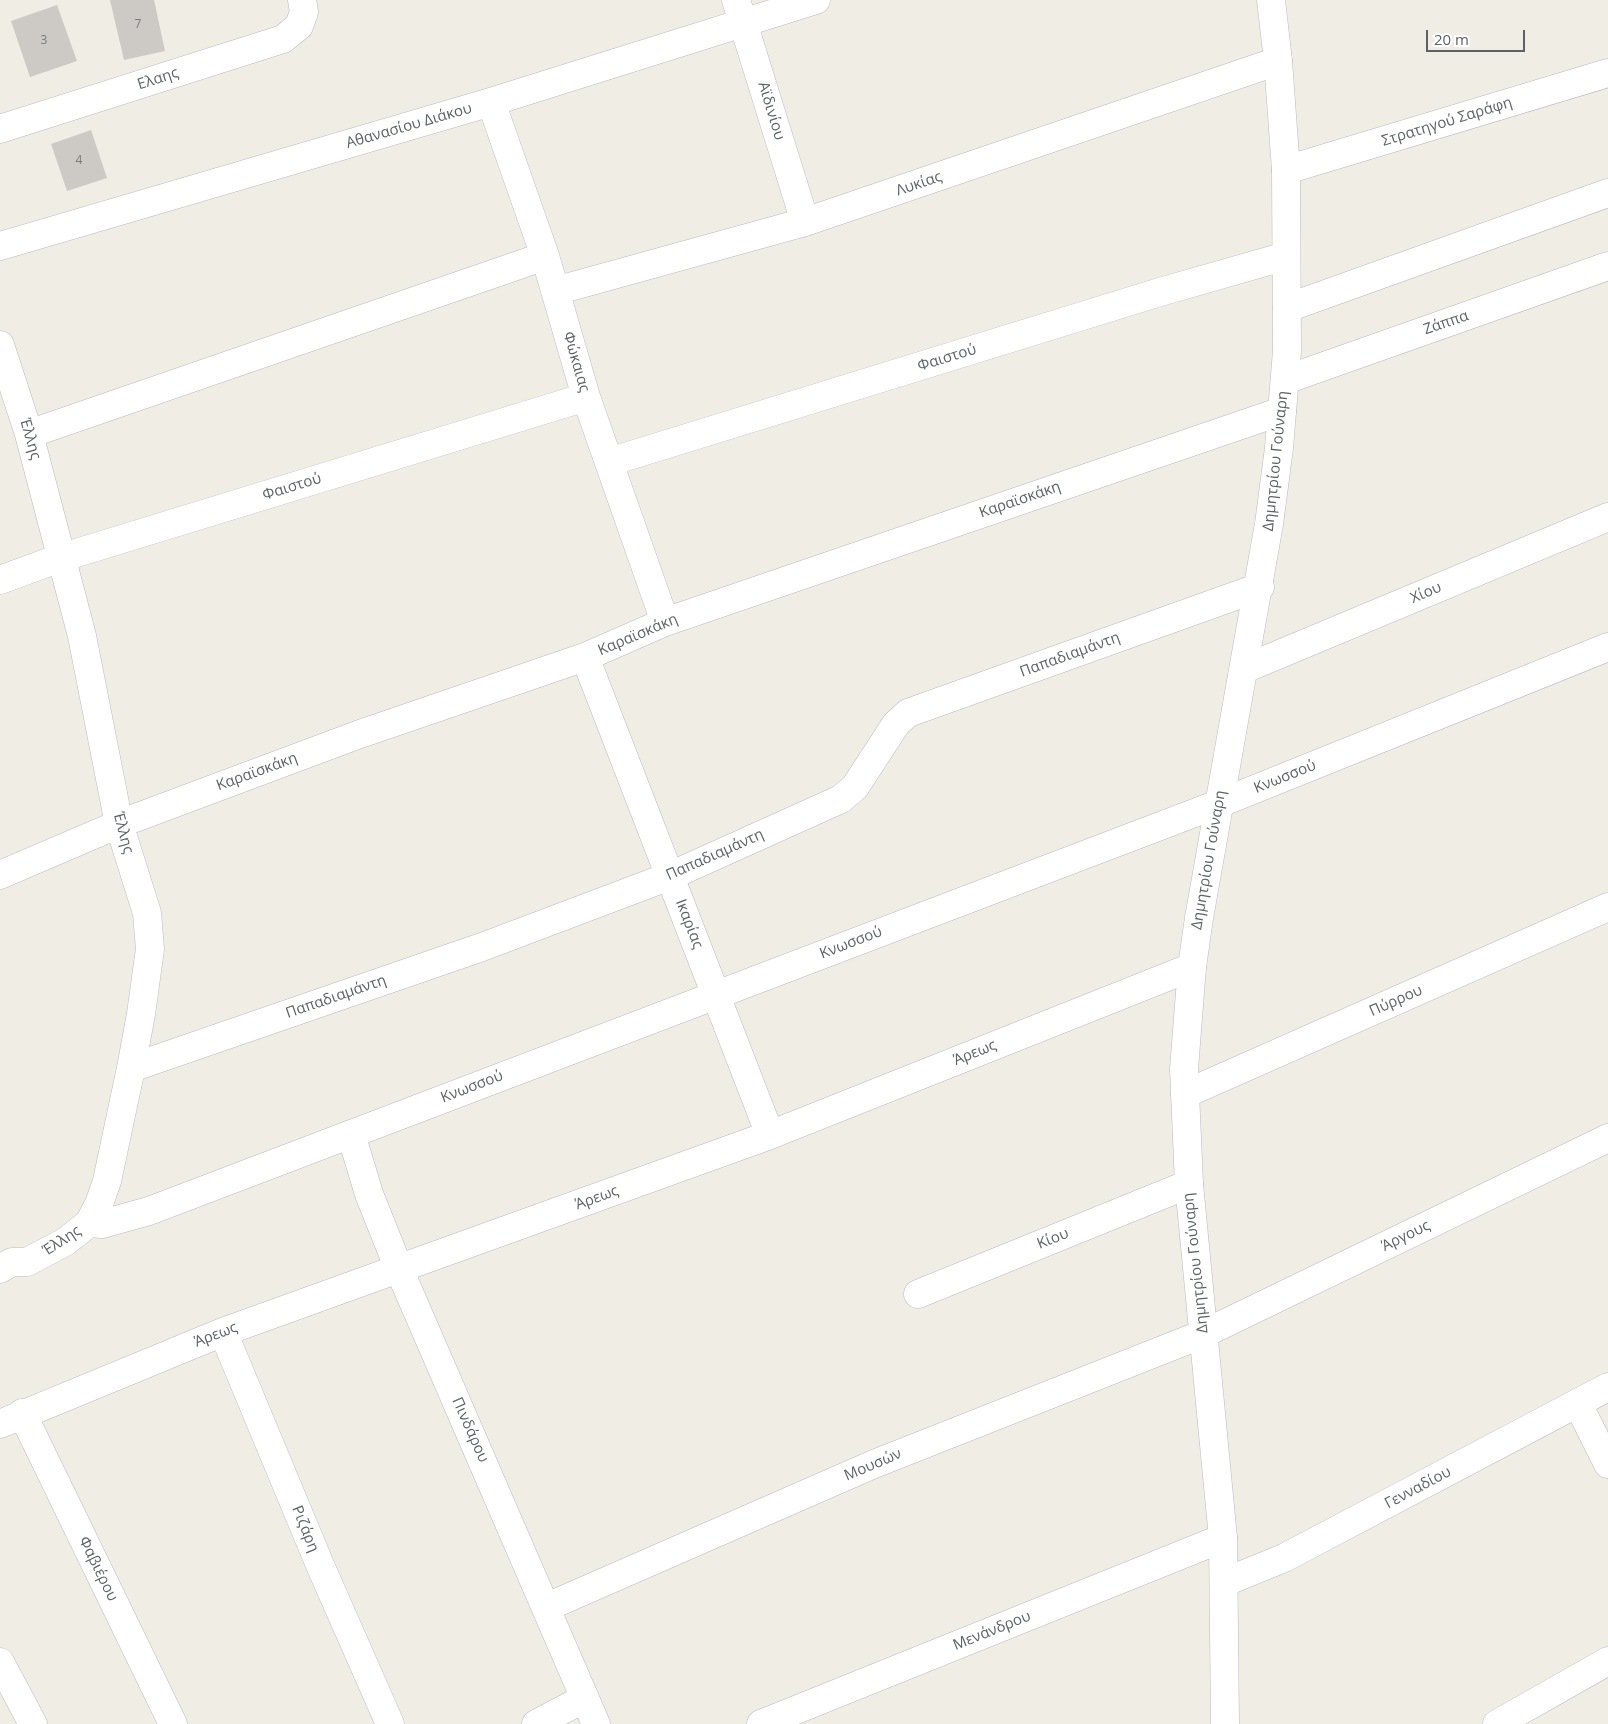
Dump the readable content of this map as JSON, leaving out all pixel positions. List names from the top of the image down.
{
  "streets": {
    "street": [
      "Ελαης",
      "Αϊδινίου",
      "Στρατηγού Σαράφη",
      "Αθανασίου Διάκου",
      "Λυκίας",
      "Ζάππα",
      "Φαιστού",
      "Φώκαιας",
      "Έλλης",
      "Δημητρίου Γούναρη",
      "Καραϊσκάκη",
      "Χίου",
      "Παπαδιαμάντη",
      "Κνωσσού",
      "Ικαρίας",
      "Πύρρου",
      "Άρεως",
      "Άργους",
      "Κίου",
      "Πινδάρου",
      "Μουσών",
      "Γενναδίου",
      "Ριζάρη",
      "Φαβιέρου",
      "Μενάνδρου"
    ]
  },
  "crossings": [
    ["Αϊδινίου", "Αθανασίου Διάκου"],
    ["Αϊδινίου", "Λυκίας"],
    ["Στρατηγού Σαράφη", "Δημητρίου Γούναρη"],
    ["Αθανασίου Διάκου", "Φώκαιας"],
    ["Λυκίας", "Φώκαιας"],
    ["Λυκίας", "Δημητρίου Γούναρη"],
    ["Ζάππα", "Δημητρίου Γούναρη"],
    ["Φαιστού", "Φώκαιας"],
    ["Φαιστού", "Έλλης"],
    ["Φαιστού", "Δημητρίου Γούναρη"],
    ["Φώκαιας", "Καραϊσκάκη"],
    ["Έλλης", "Καραϊσκάκη"],
    ["Έλλης", "Παπαδιαμάντη"],
    ["Έλλης", "Κνωσσού"],
    ["Δημητρίου Γούναρη", "Καραϊσκάκη"],
    ["Δημητρίου Γούναρη", "Χίου"],
    ["Δημητρίου Γούναρη", "Παπαδιαμάντη"],
    ["Δημητρίου Γούναρη", "Κνωσσού"],
    ["Δημητρίου Γούναρη", "Πύρρου"],
    ["Δημητρίου Γούναρη", "Άρεως"],
    ["Δημητρίου Γούναρη", "Άργους"],
    ["Δημητρίου Γούναρη", "Κίου"],
    ["Δημητρίου Γούναρη", "Μουσών"],
    ["Δημητρίου Γούναρη", "Γενναδίου"],
    ["Δημητρίου Γούναρη", "Μενάνδρου"],
    ["Καραϊσκάκη", "Ικαρίας"],
    ["Παπαδιαμάντη", "Ικαρίας"],
    ["Κνωσσού", "Ικαρίας"],
    ["Κνωσσού", "Πινδάρου"],
    ["Ικαρίας", "Άρεως"],
    ["Άρεως", "Πινδάρου"],
    ["Άρεως", "Ριζάρη"],
    ["Άρεως", "Φαβιέρου"],
    ["Άργους", "Μουσών"],
    ["Πινδάρου", "Μουσών"]
  ],
  "house_numbers": ["7", "3", "4"],
  "scale_bar": "20 m"
}
